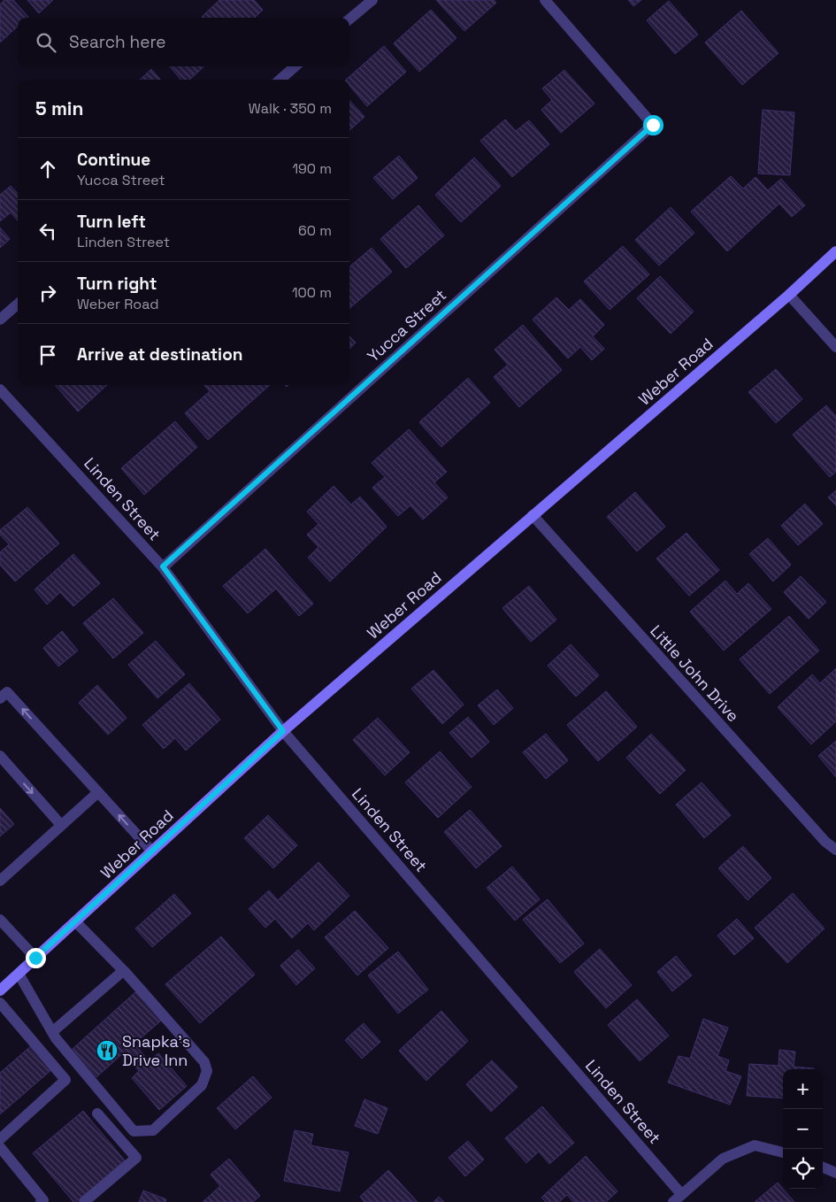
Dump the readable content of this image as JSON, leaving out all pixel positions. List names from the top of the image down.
{
  "streets": {
    "main road": ["Weber Road"],
    "street": ["Yucca Street", "Linden Street", "Little John Drive"]
  },
  "crossings": [
    ["Yucca Street", "Linden Street"],
    ["Weber Road", "Linden Street"],
    ["Weber Road", "Little John Drive"]
  ],
  "places": {
    "restaurant": ["Snapka's Drive Inn"]
  },
  "page": {
    "search": "Search here",
    "heading": ["5 min", "Walk · 350 m"],
    "list": [
      ["Continue", "Yucca Street", "190 m"],
      ["Turn left", "Linden Street", "60 m"],
      ["Turn right", "Weber Road", "100 m"],
      "Arrive at destination"
    ],
    "map_buttons": ["+", "−"]
  }
}
